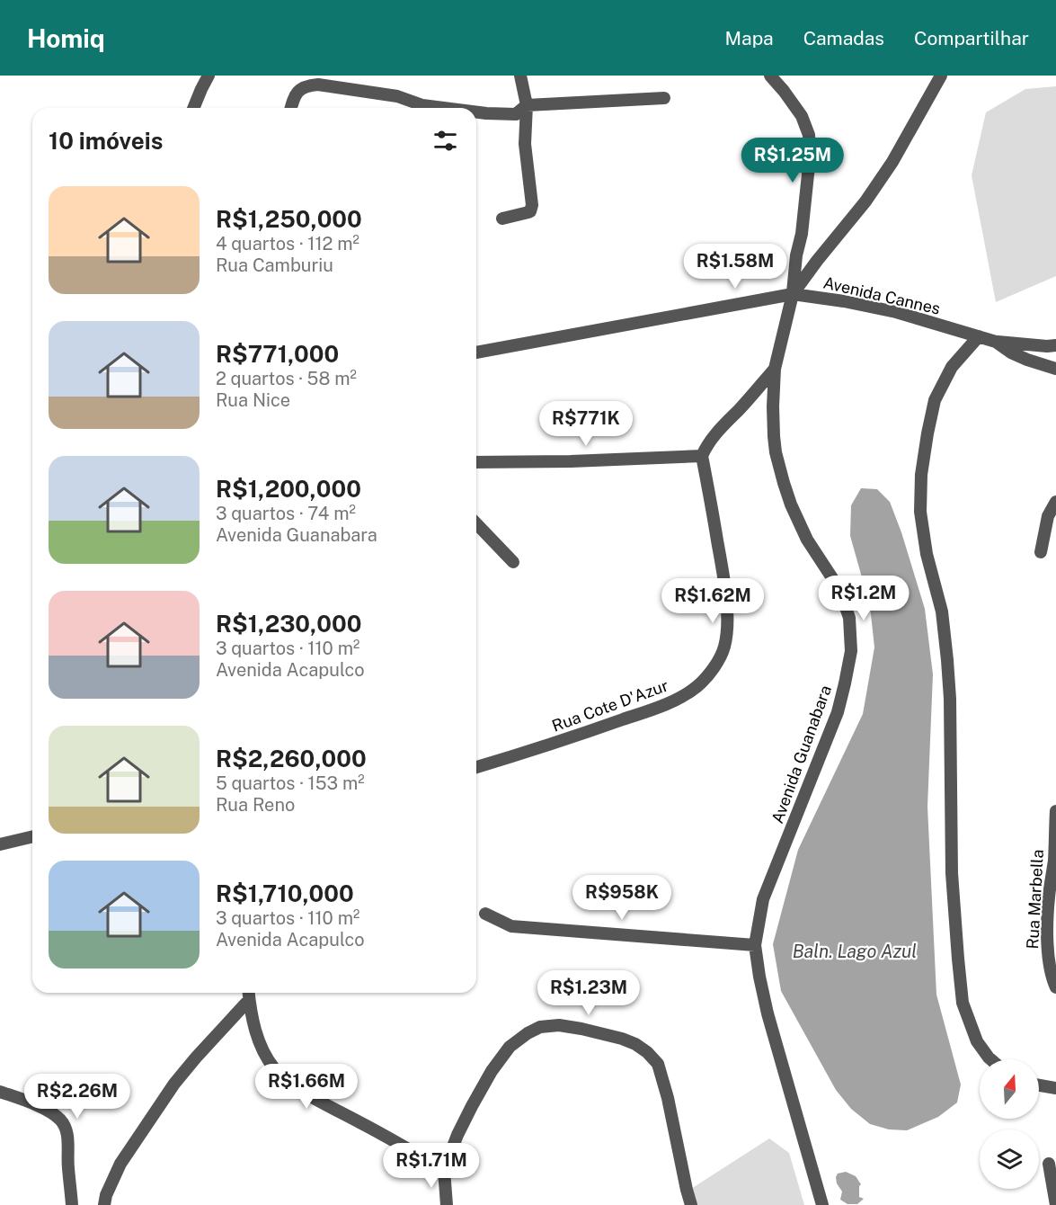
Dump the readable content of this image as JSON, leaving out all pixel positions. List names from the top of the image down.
{
  "streets": {
    "street": [
      "Avenida Cannes",
      "Rua Cote D'Azur",
      "Avenida Guanabara",
      "Rua Marbella"
    ]
  },
  "crossings": [
    ["Avenida Cannes", "Avenida Guanabara"]
  ],
  "water": ["Baln. Lago Azul"],
  "north": "top",
  "page": {
    "header": "Homiq",
    "nav": ["Mapa", "Camadas", "Compartilhar"],
    "heading": "10 imóveis",
    "price": [
      "R$1.25M",
      "R$1.58M",
      "R$771K",
      "R$1.2M",
      "R$1.62M",
      "R$958K",
      "R$1.23M",
      "R$1.66M",
      "R$2.26M",
      "R$1.71M"
    ],
    "list": [
      {
        "name": "R$1,250,000",
        "note": "4 quartos · 112 m² · Rua Camburiu"
      },
      {
        "name": "R$771,000",
        "note": "2 quartos · 58 m² · Rua Nice"
      },
      {
        "name": "R$1,200,000",
        "note": "3 quartos · 74 m² · Avenida Guanabara"
      },
      {
        "name": "R$1,230,000",
        "note": "3 quartos · 110 m² · Avenida Acapulco"
      },
      {
        "name": "R$2,260,000",
        "note": "5 quartos · 153 m² · Rua Reno"
      },
      {
        "name": "R$1,710,000",
        "note": "3 quartos · 110 m² · Avenida Acapulco"
      }
    ]
  }
}
